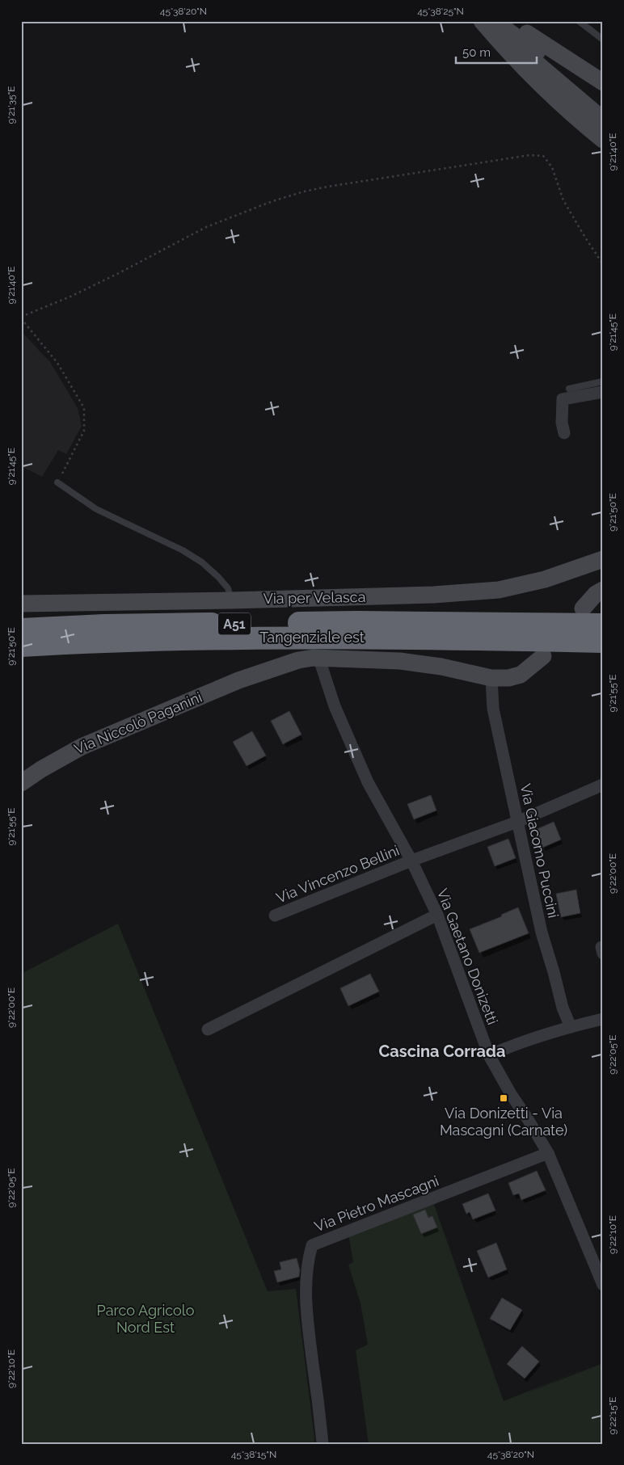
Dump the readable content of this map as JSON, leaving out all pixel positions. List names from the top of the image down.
{
  "streets": {
    "highway": ["A51", "Tangenziale est"],
    "street": [
      "Via per Velasca",
      "Via Niccolò Paganini",
      "Via Giacomo Puccini",
      "Via Vincenzo Bellini",
      "Via Gaetano Donizetti",
      "Via Pietro Mascagni"
    ]
  },
  "crossings": [
    ["Via Niccolò Paganini", "Via Giacomo Puccini"],
    ["Via Niccolò Paganini", "Via Gaetano Donizetti"],
    ["Via Giacomo Puccini", "Via Vincenzo Bellini"],
    ["Via Vincenzo Bellini", "Via Gaetano Donizetti"],
    ["Via Gaetano Donizetti", "Via Pietro Mascagni"]
  ],
  "districts": ["Cascina Corrada"],
  "parks": ["Parco Agricolo Nord Est"],
  "places": {
    "transit": ["Via Donizetti - Via Mascagni (Carnate)"]
  },
  "scale_bar": "50 m",
  "coordinates": [
    "45°38'20\"N",
    "45°38'25\"N",
    "9°21'35\"E",
    "9°21'40\"E",
    "9°21'45\"E",
    "9°21'50\"E",
    "9°21'55\"E",
    "9°22'00\"E",
    "9°22'05\"E",
    "9°22'10\"E",
    "9°22'15\"E",
    "45°38'15\"N"
  ]
}
